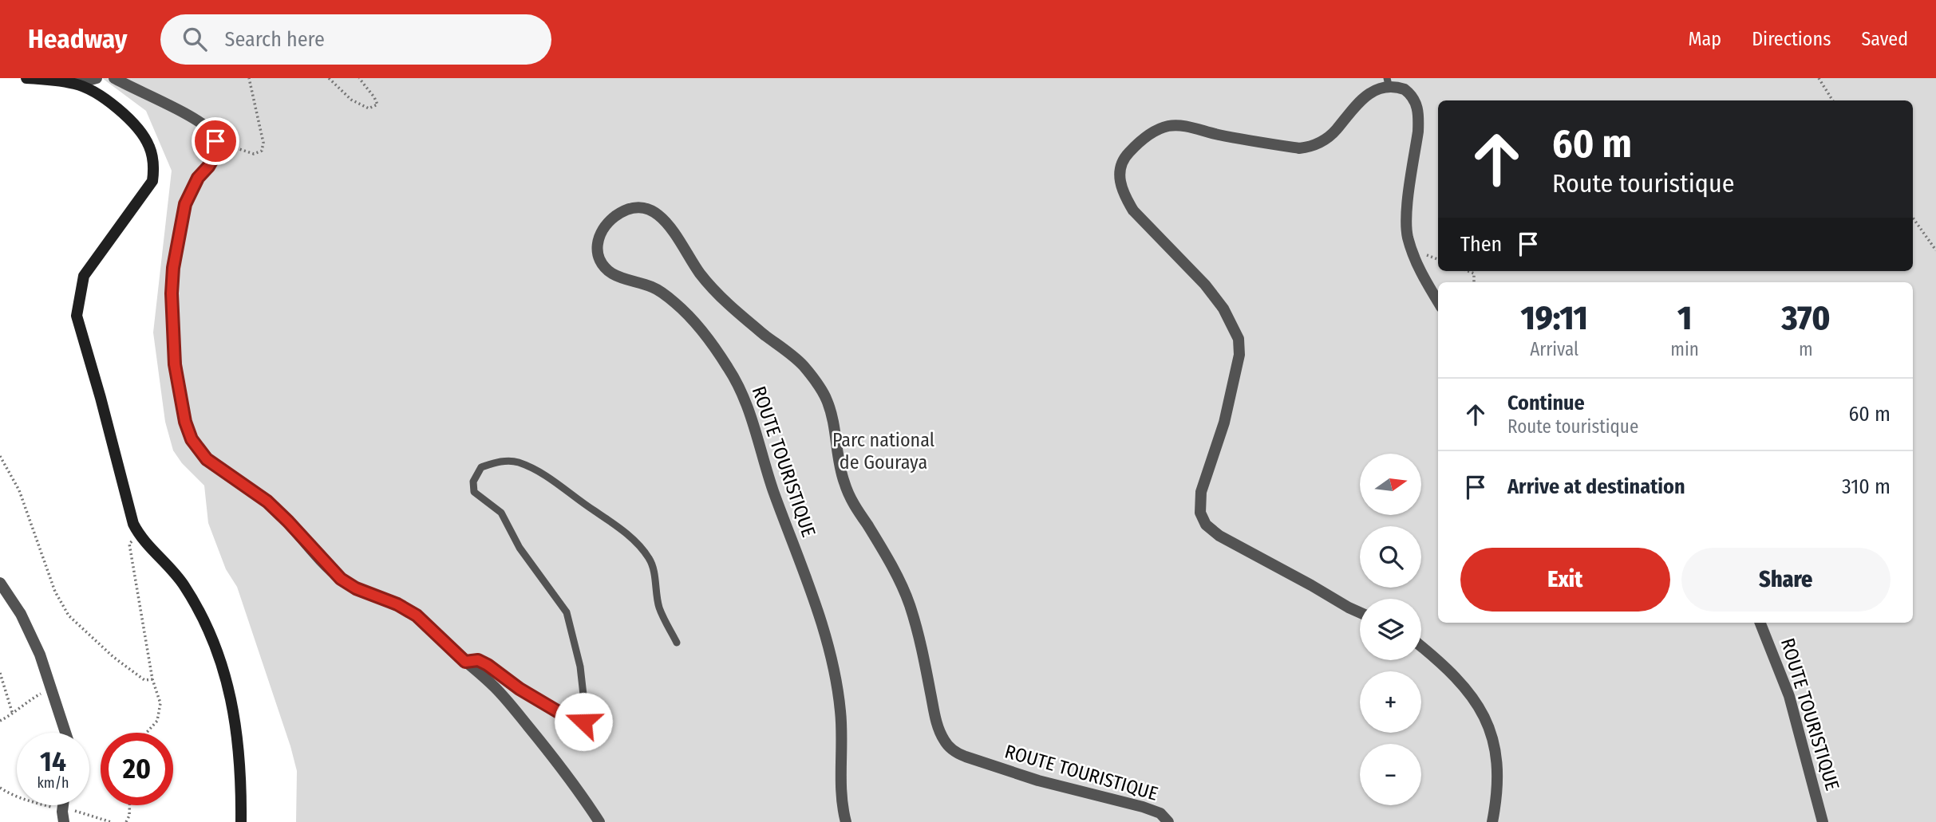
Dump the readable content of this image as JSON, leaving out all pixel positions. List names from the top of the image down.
{
  "streets": {
    "street": ["ROUTE TOURISTIQUE"]
  },
  "parks": ["Parc national de Gouraya"],
  "north": "right",
  "page": {
    "header": "Headway",
    "search": "Search here",
    "nav": ["Map", "Directions", "Saved"],
    "turn": ["60 m", "Route touristique"],
    "then": "Then",
    "eta": [
      "19:11",
      "Arrival",
      "1",
      "min",
      "370",
      "m"
    ],
    "list": [
      {
        "name": "Continue",
        "note": "Route touristique",
        "value": "60 m"
      },
      {
        "name": "Arrive at destination",
        "value": "310 m"
      }
    ],
    "map_buttons": ["+", "−"],
    "buttons": ["Exit", "Share"],
    "speed": "14 km/h",
    "limit": "20"
  }
}
